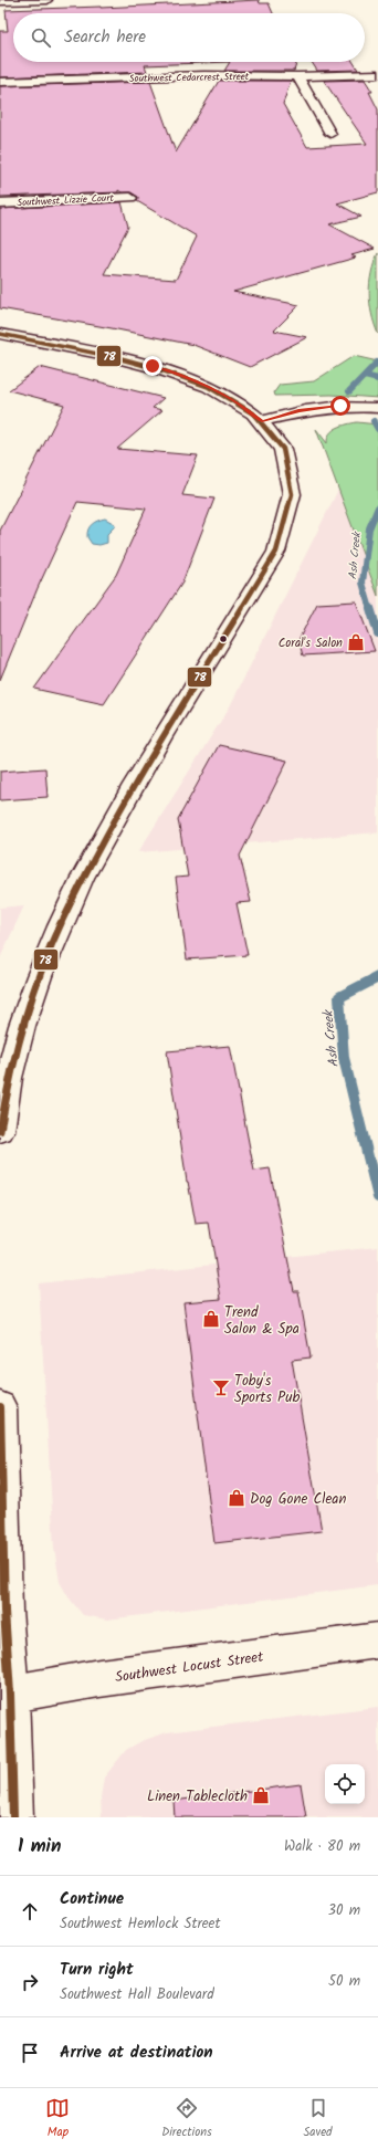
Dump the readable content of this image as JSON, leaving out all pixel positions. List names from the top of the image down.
{
  "streets": {
    "main road": ["Southwest Cedarcrest Street", "Southwest Lizzie Court", "Southwest Locust Street"]
  },
  "water": ["Ash Creek"],
  "places": {
    "shop": [
      "Coral's Salon",
      "Trend Salon & Spa",
      "Dog Gone Clean",
      "Linen Tablecloth"
    ],
    "bar": ["Toby's Sports Pub"]
  },
  "lines": ["transit line 78"],
  "page": {
    "search": "Search here",
    "heading": ["1 min", "Walk · 80 m"],
    "list": [
      ["Continue", "Southwest Hemlock Street", "30 m"],
      ["Turn right", "Southwest Hall Boulevard", "50 m"],
      "Arrive at destination"
    ],
    "nav": ["Map", "Directions", "Saved"]
  }
}
